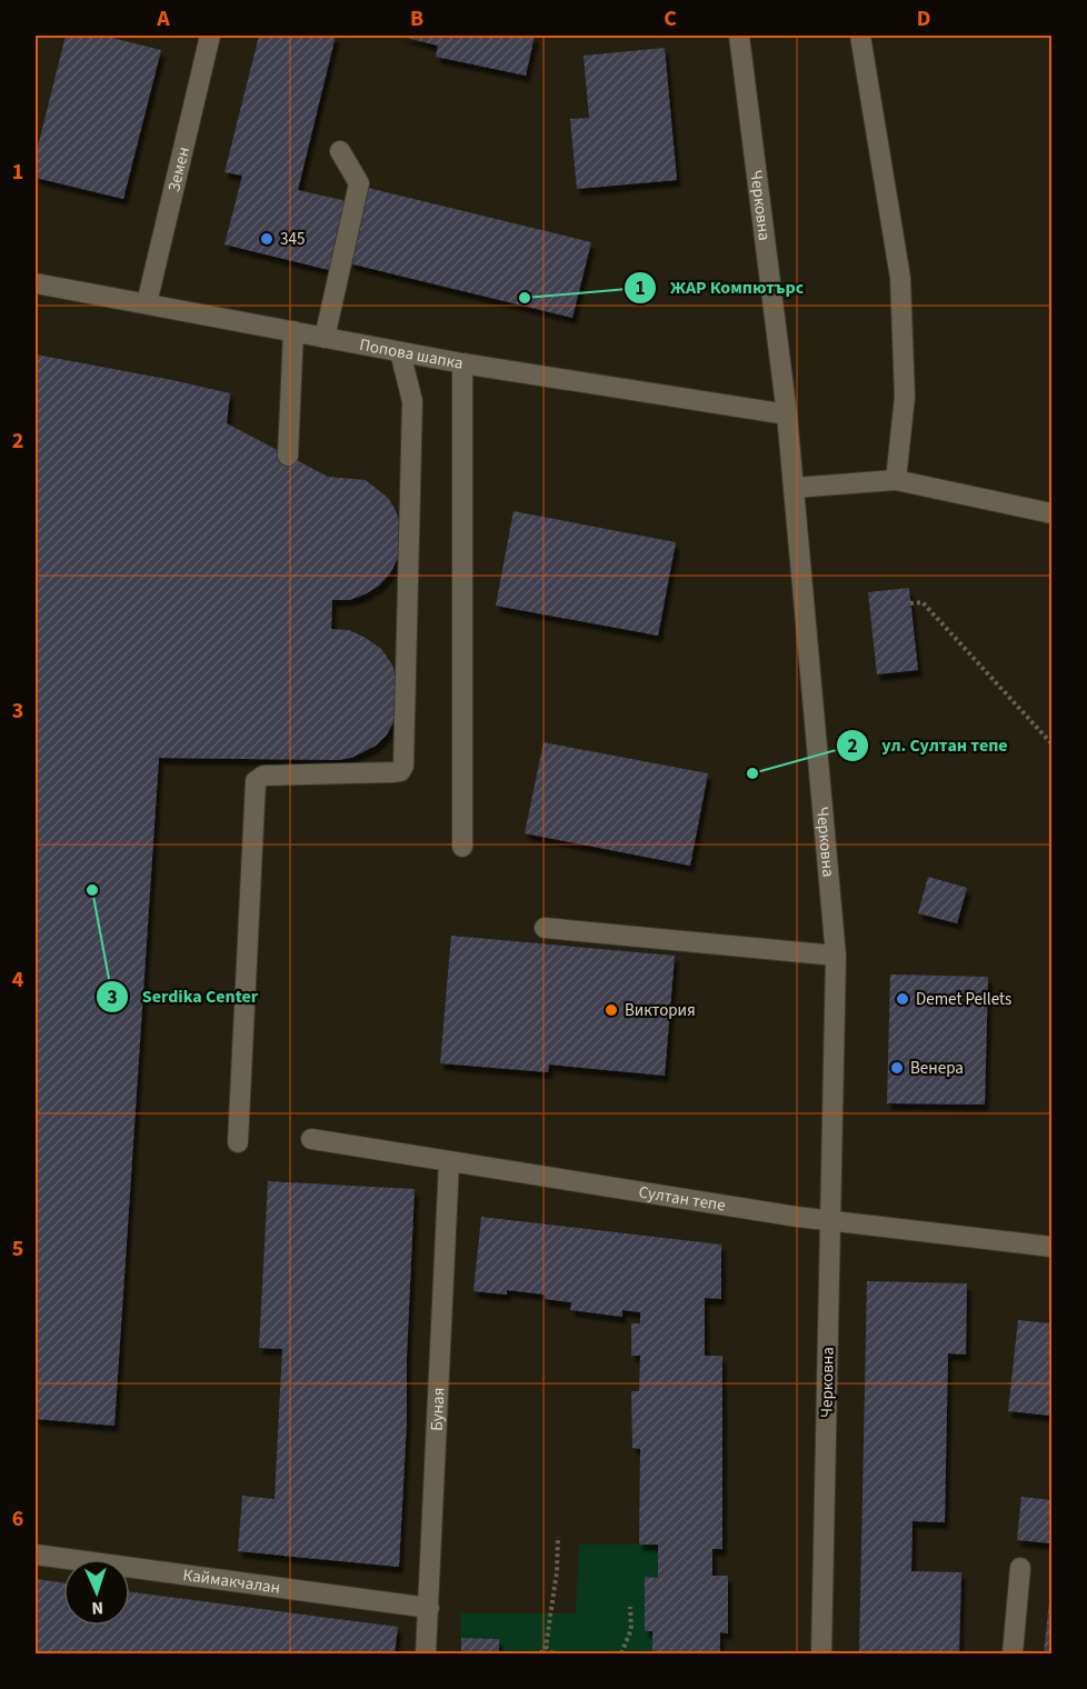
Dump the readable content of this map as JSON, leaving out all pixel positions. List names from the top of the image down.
{
  "streets": {
    "street": [
      "Земен",
      "Черковна",
      "Попова шапка",
      "Султан тепе",
      "Буная",
      "Каймакчалан"
    ]
  },
  "crossings": [
    ["Земен", "Попова шапка"],
    ["Черковна", "Попова шапка"],
    ["Черковна", "Султан тепе"],
    ["Султан тепе", "Буная"],
    ["Буная", "Каймакчалан"]
  ],
  "places": [
    "345",
    "ЖАР Компютърс",
    "ул. Султан тепе",
    "Serdika Center",
    "Demet Pellets",
    "Виктория",
    "Венера"
  ],
  "north": "bottom",
  "grid": {
    "columns": [
      "A",
      "B",
      "C",
      "D"
    ],
    "rows": [
      "1",
      "2",
      "3",
      "4",
      "5",
      "6"
    ]
  }
}
